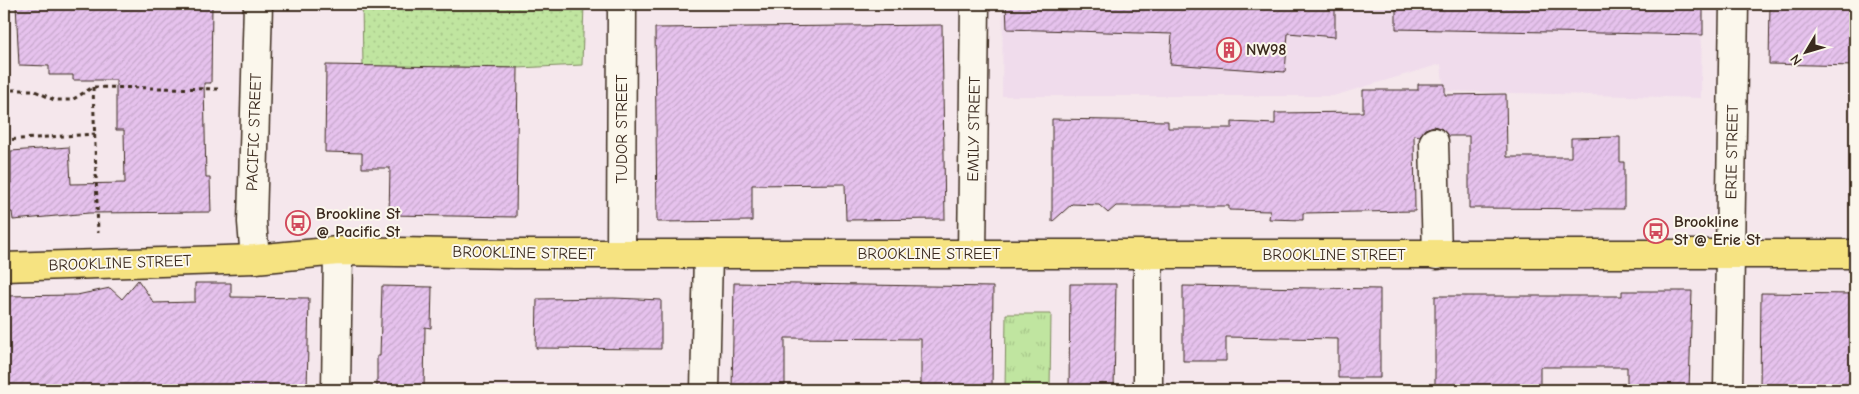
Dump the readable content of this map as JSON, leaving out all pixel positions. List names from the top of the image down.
{
  "streets": {
    "main road": ["BROOKLINE STREET"],
    "street": [
      "TUDOR STREET",
      "EMILY STREET",
      "PACIFIC STREET",
      "ERIE STREET"
    ]
  },
  "crossings": [
    ["TUDOR STREET", "BROOKLINE STREET"],
    ["EMILY STREET", "BROOKLINE STREET"],
    ["PACIFIC STREET", "BROOKLINE STREET"],
    ["ERIE STREET", "BROOKLINE STREET"]
  ],
  "places": {
    "building": ["NW98"],
    "bus stop": ["Brookline St @ Pacific St", "Brookline St @ Erie St"]
  },
  "north": "bottom left"
}
